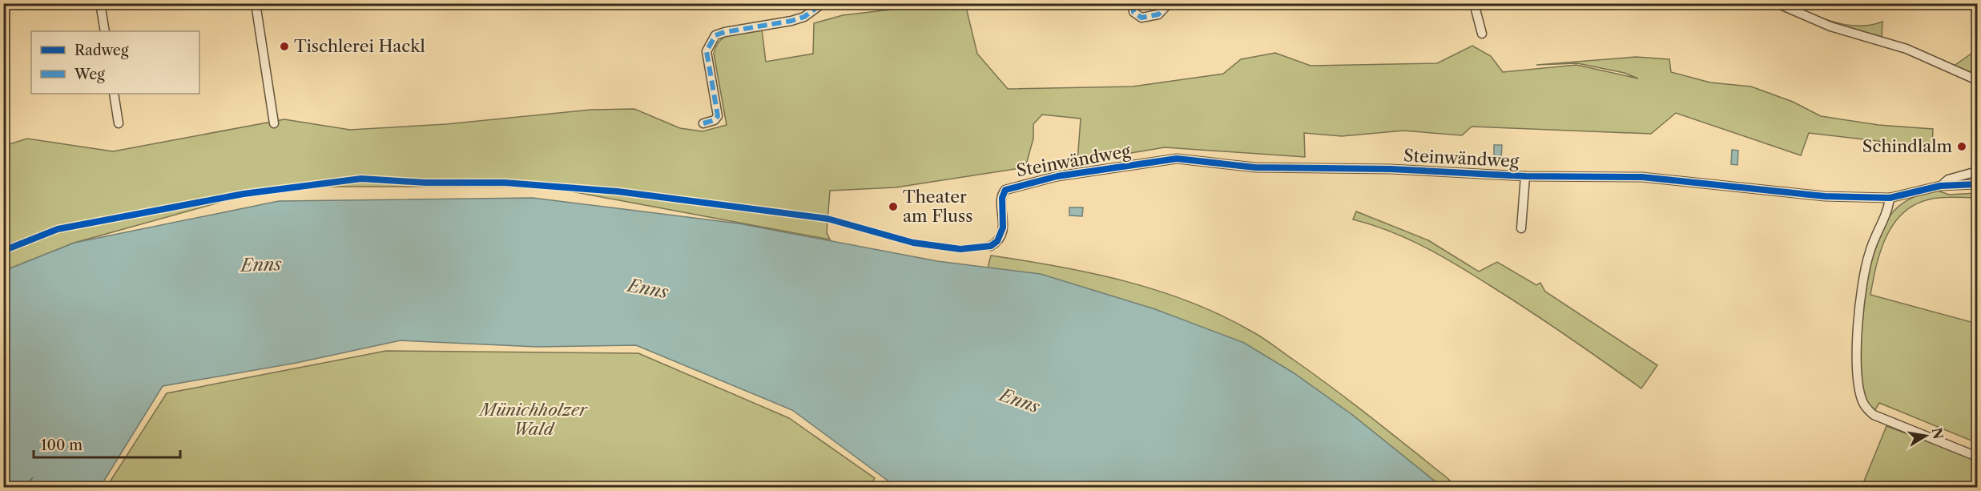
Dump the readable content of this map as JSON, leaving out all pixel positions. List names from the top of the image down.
{
  "streets": {
    "street": ["Steinwändweg"]
  },
  "water": ["Enns"],
  "parks": ["Münichholzer Wald"],
  "places": ["Tischlerei Hackl", "Schindlalm", "Theater am Fluss"],
  "legend": ["Radweg", "Weg"],
  "scale_bar": "100 m",
  "north": "right"
}
